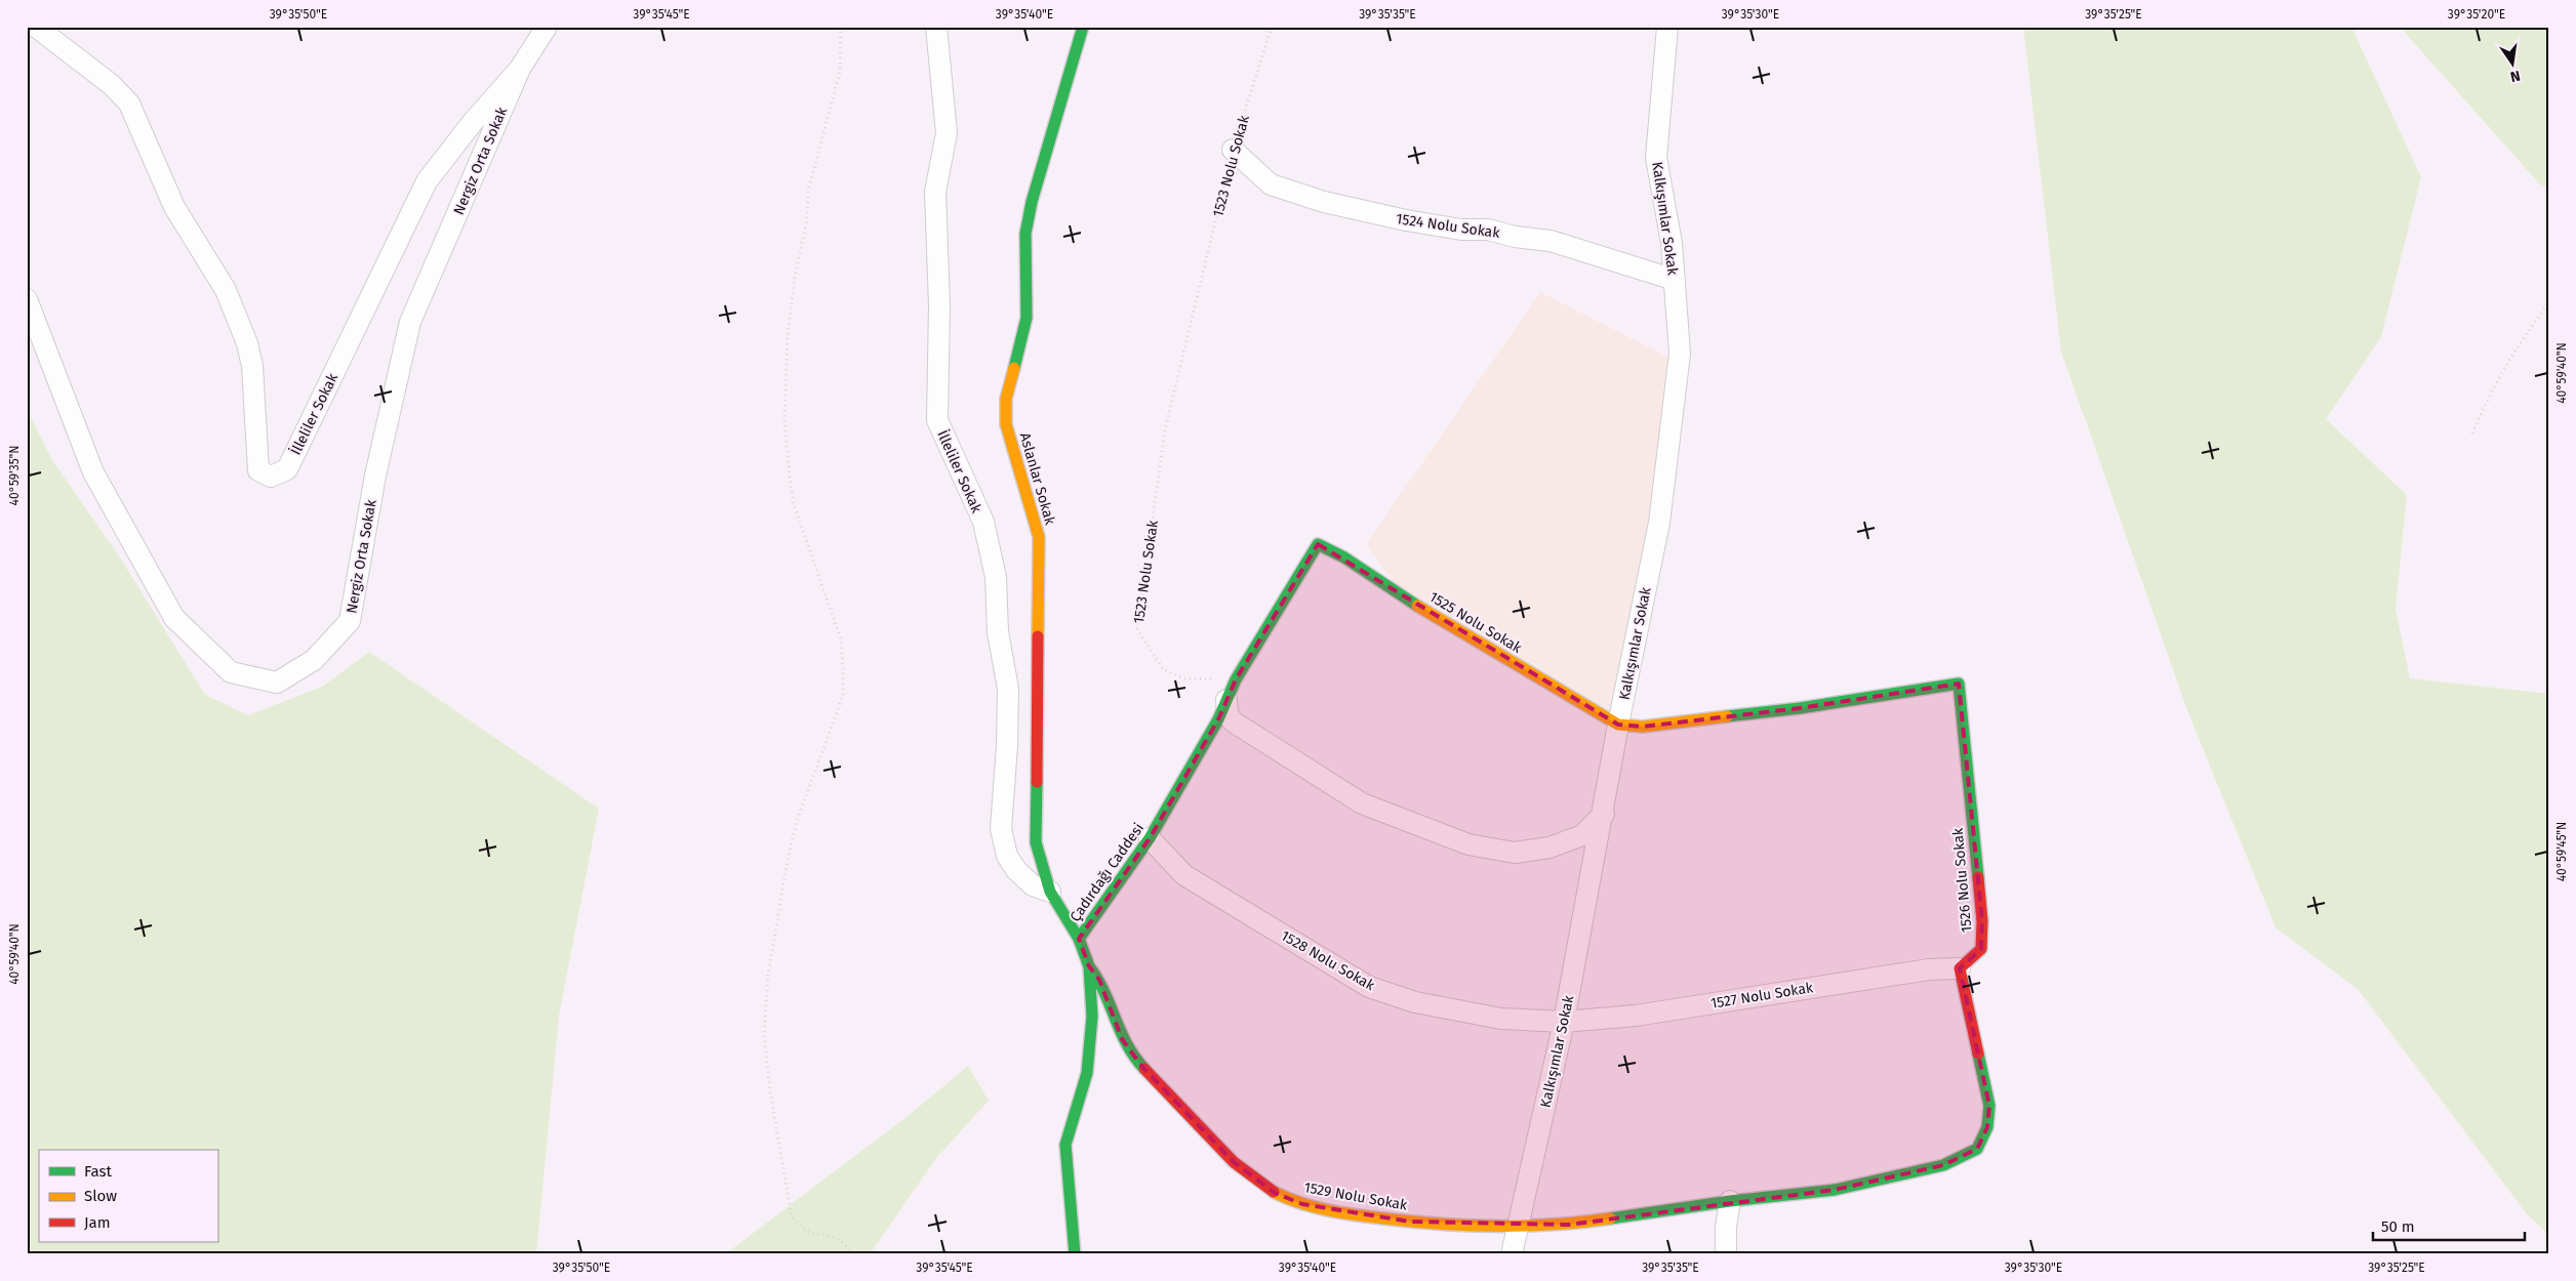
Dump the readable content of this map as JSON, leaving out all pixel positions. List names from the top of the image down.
{
  "streets": {
    "street": [
      "Nergiz Orta Sokak",
      "Kalkışımlar Sokak",
      "1524 Nolu Sokak",
      "İlleliler Sokak",
      "Aslanlar Sokak",
      "1525 Nolu Sokak",
      "Çadırdağı Caddesi",
      "1526 Nolu Sokak",
      "1528 Nolu Sokak",
      "1527 Nolu Sokak",
      "1529 Nolu Sokak"
    ],
    "path": ["1523 Nolu Sokak"]
  },
  "crossings": [
    ["Nergiz Orta Sokak", "İlleliler Sokak"],
    ["1523 Nolu Sokak", "1524 Nolu Sokak"],
    ["1523 Nolu Sokak", "Çadırdağı Caddesi"],
    ["Kalkışımlar Sokak", "1524 Nolu Sokak"],
    ["Kalkışımlar Sokak", "1525 Nolu Sokak"],
    ["Kalkışımlar Sokak", "1526 Nolu Sokak"],
    ["Kalkışımlar Sokak", "1528 Nolu Sokak"],
    ["Kalkışımlar Sokak", "1527 Nolu Sokak"],
    ["Kalkışımlar Sokak", "1529 Nolu Sokak"],
    ["İlleliler Sokak", "Aslanlar Sokak"],
    ["Aslanlar Sokak", "Çadırdağı Caddesi"],
    ["1525 Nolu Sokak", "Çadırdağı Caddesi"],
    ["1525 Nolu Sokak", "1526 Nolu Sokak"],
    ["Çadırdağı Caddesi", "1528 Nolu Sokak"],
    ["Çadırdağı Caddesi", "1529 Nolu Sokak"],
    ["1526 Nolu Sokak", "1527 Nolu Sokak"],
    ["1528 Nolu Sokak", "1527 Nolu Sokak"]
  ],
  "legend": ["Fast", "Slow", "Jam"],
  "scale_bar": "50 m",
  "north": "bottom",
  "coordinates": [
    "39°35'50\"E",
    "39°35'45\"E",
    "39°35'40\"E",
    "39°35'35\"E",
    "39°35'30\"E",
    "39°35'25\"E",
    "39°35'20\"E",
    "40°59'40\"N",
    "40°59'35\"N",
    "40°59'45\"N"
  ]
}
